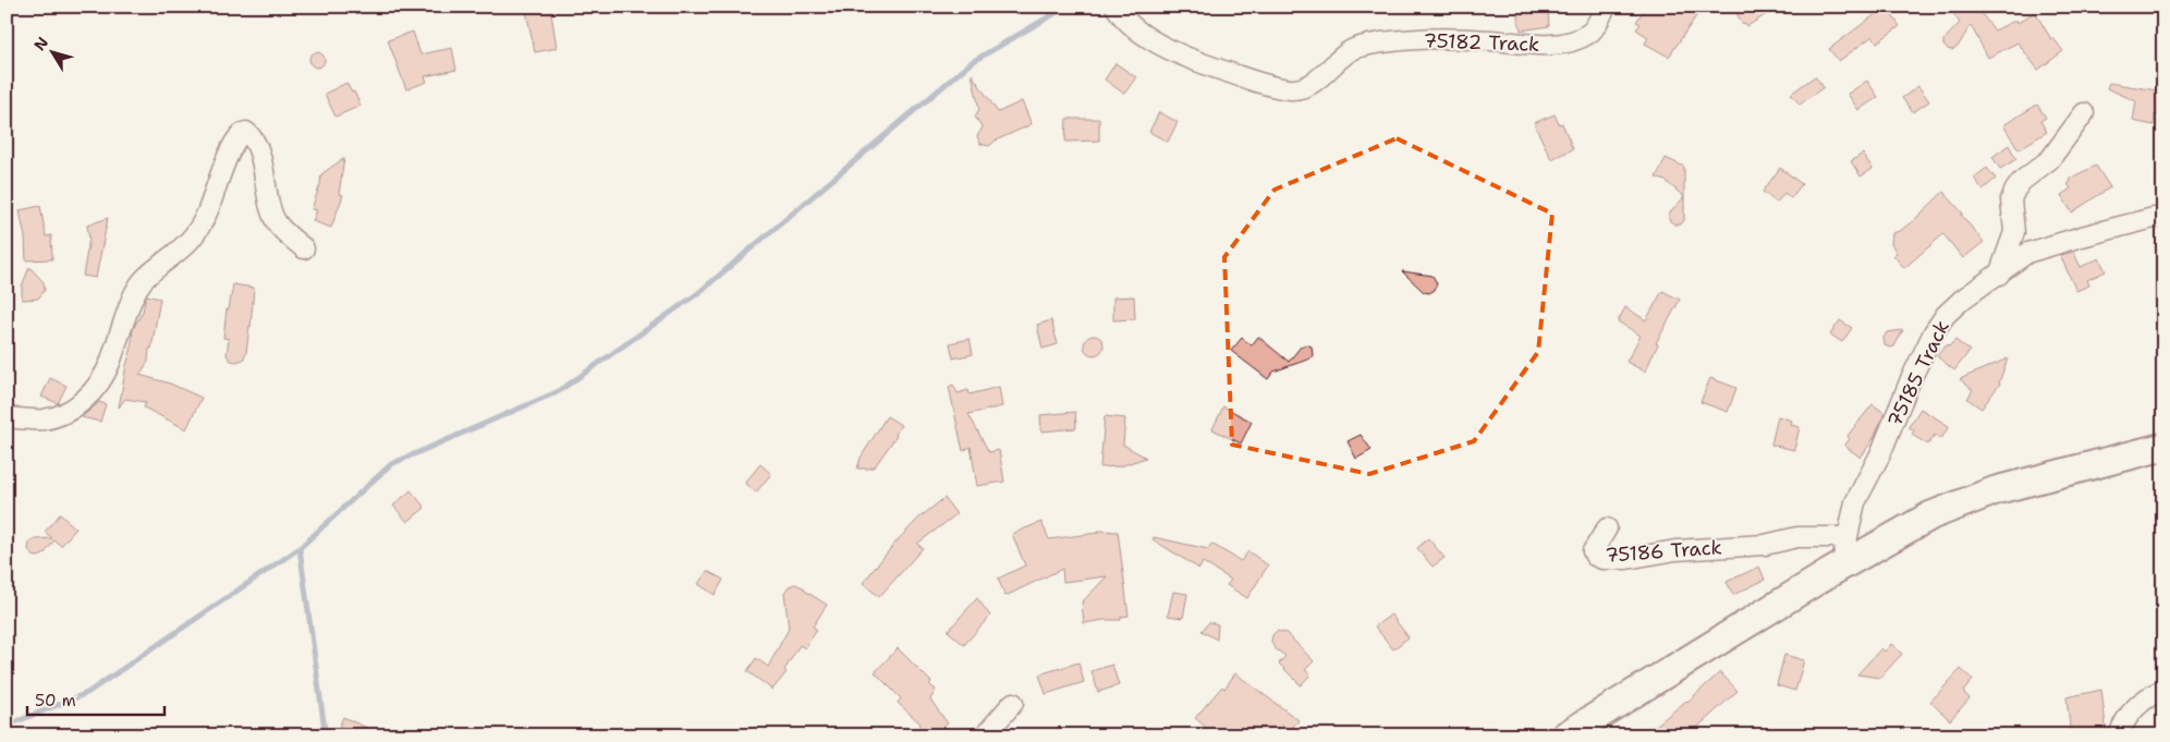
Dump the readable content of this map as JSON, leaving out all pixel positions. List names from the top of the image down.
{
  "streets": {
    "street": ["75182 Track", "75185 Track", "75186 Track"]
  },
  "crossings": [
    ["75185 Track", "75186 Track"]
  ],
  "scale_bar": "50 m",
  "north": "top left"
}
